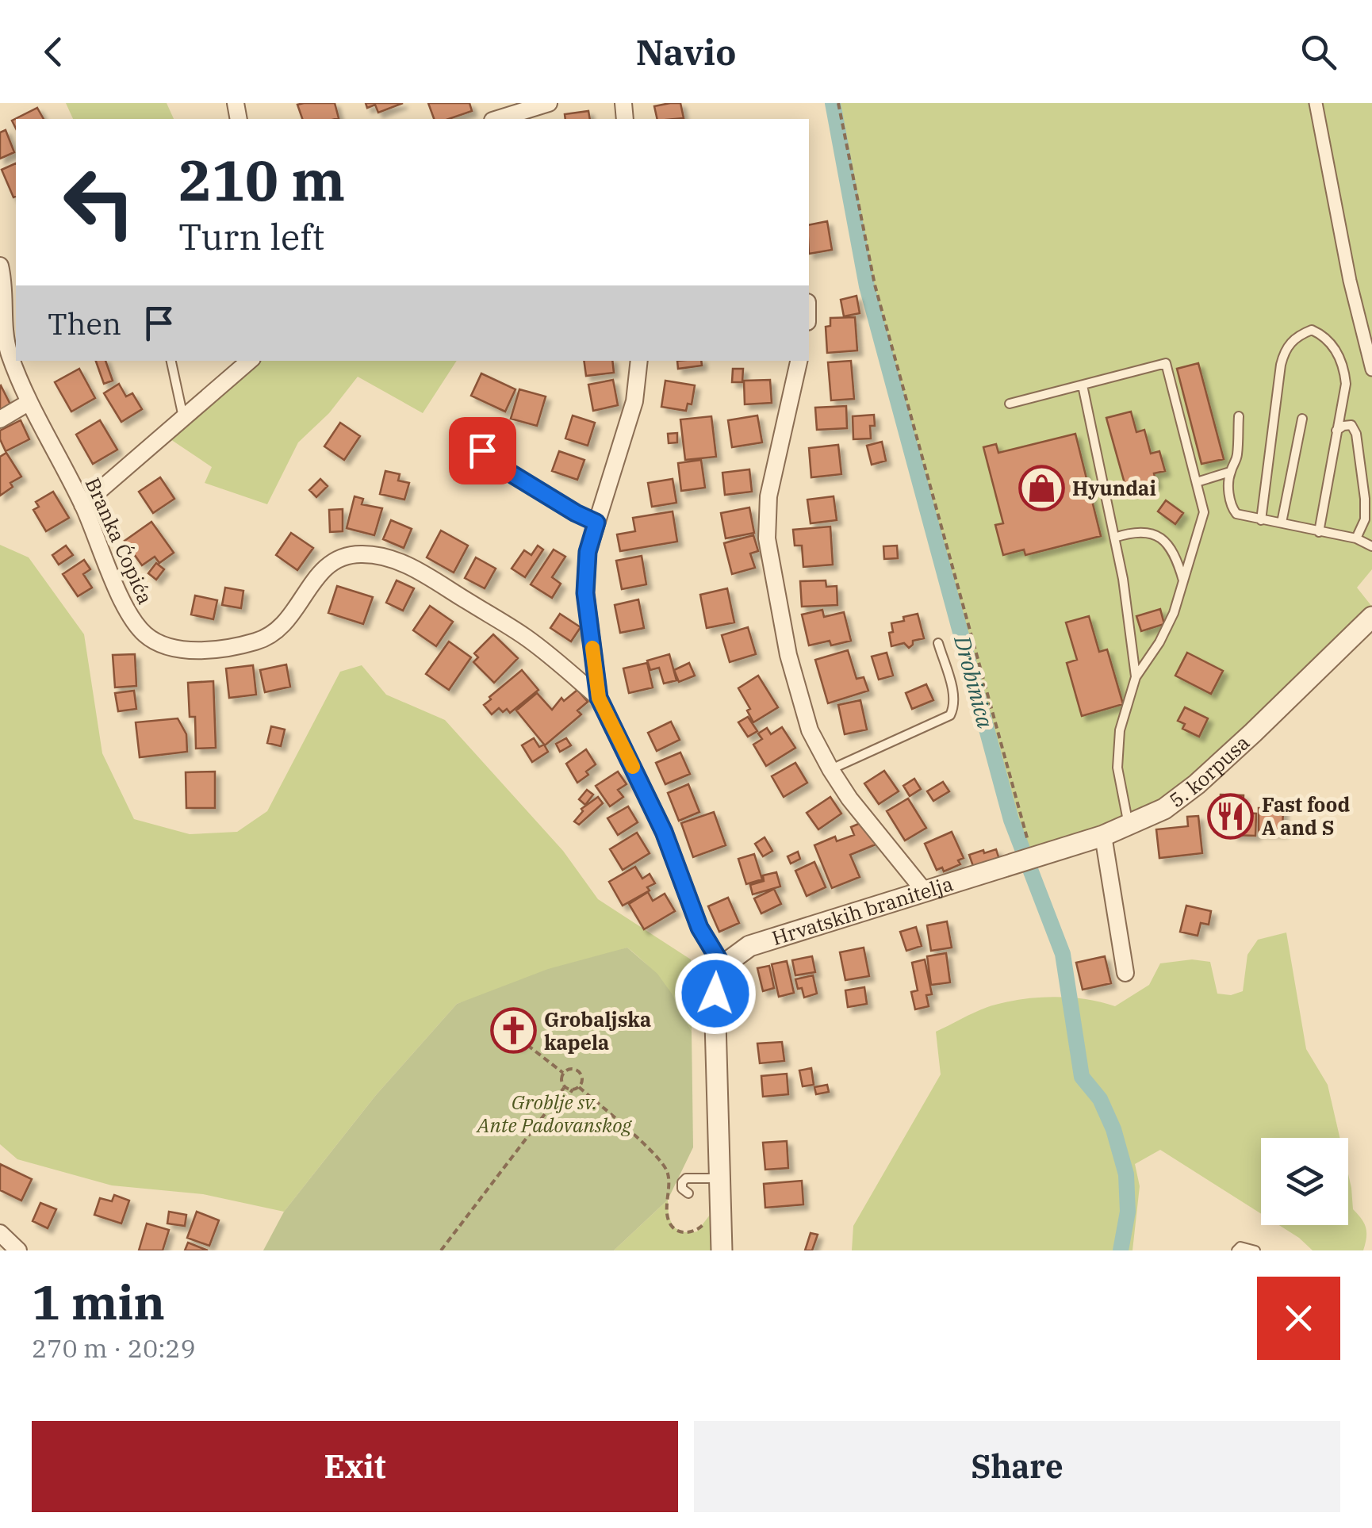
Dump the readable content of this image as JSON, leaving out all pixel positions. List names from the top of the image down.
{
  "streets": {
    "street": ["Branka Ćopića", "5. korpusa", "Hrvatskih branitelja"]
  },
  "crossings": [
    ["5. korpusa", "Hrvatskih branitelja"]
  ],
  "water": ["Drobinica"],
  "parks": ["Groblje sv. Ante Padovanskog"],
  "places": {
    "shop": ["Hyundai"],
    "restaurant": ["Fast food A and S"],
    "church": ["Grobaljska kapela"]
  },
  "page": {
    "header": "Navio",
    "turn": ["210 m", "Turn left"],
    "then": "Then",
    "heading": ["1 min", "270 m · 20:29"],
    "buttons": ["Exit", "Share"]
  }
}
